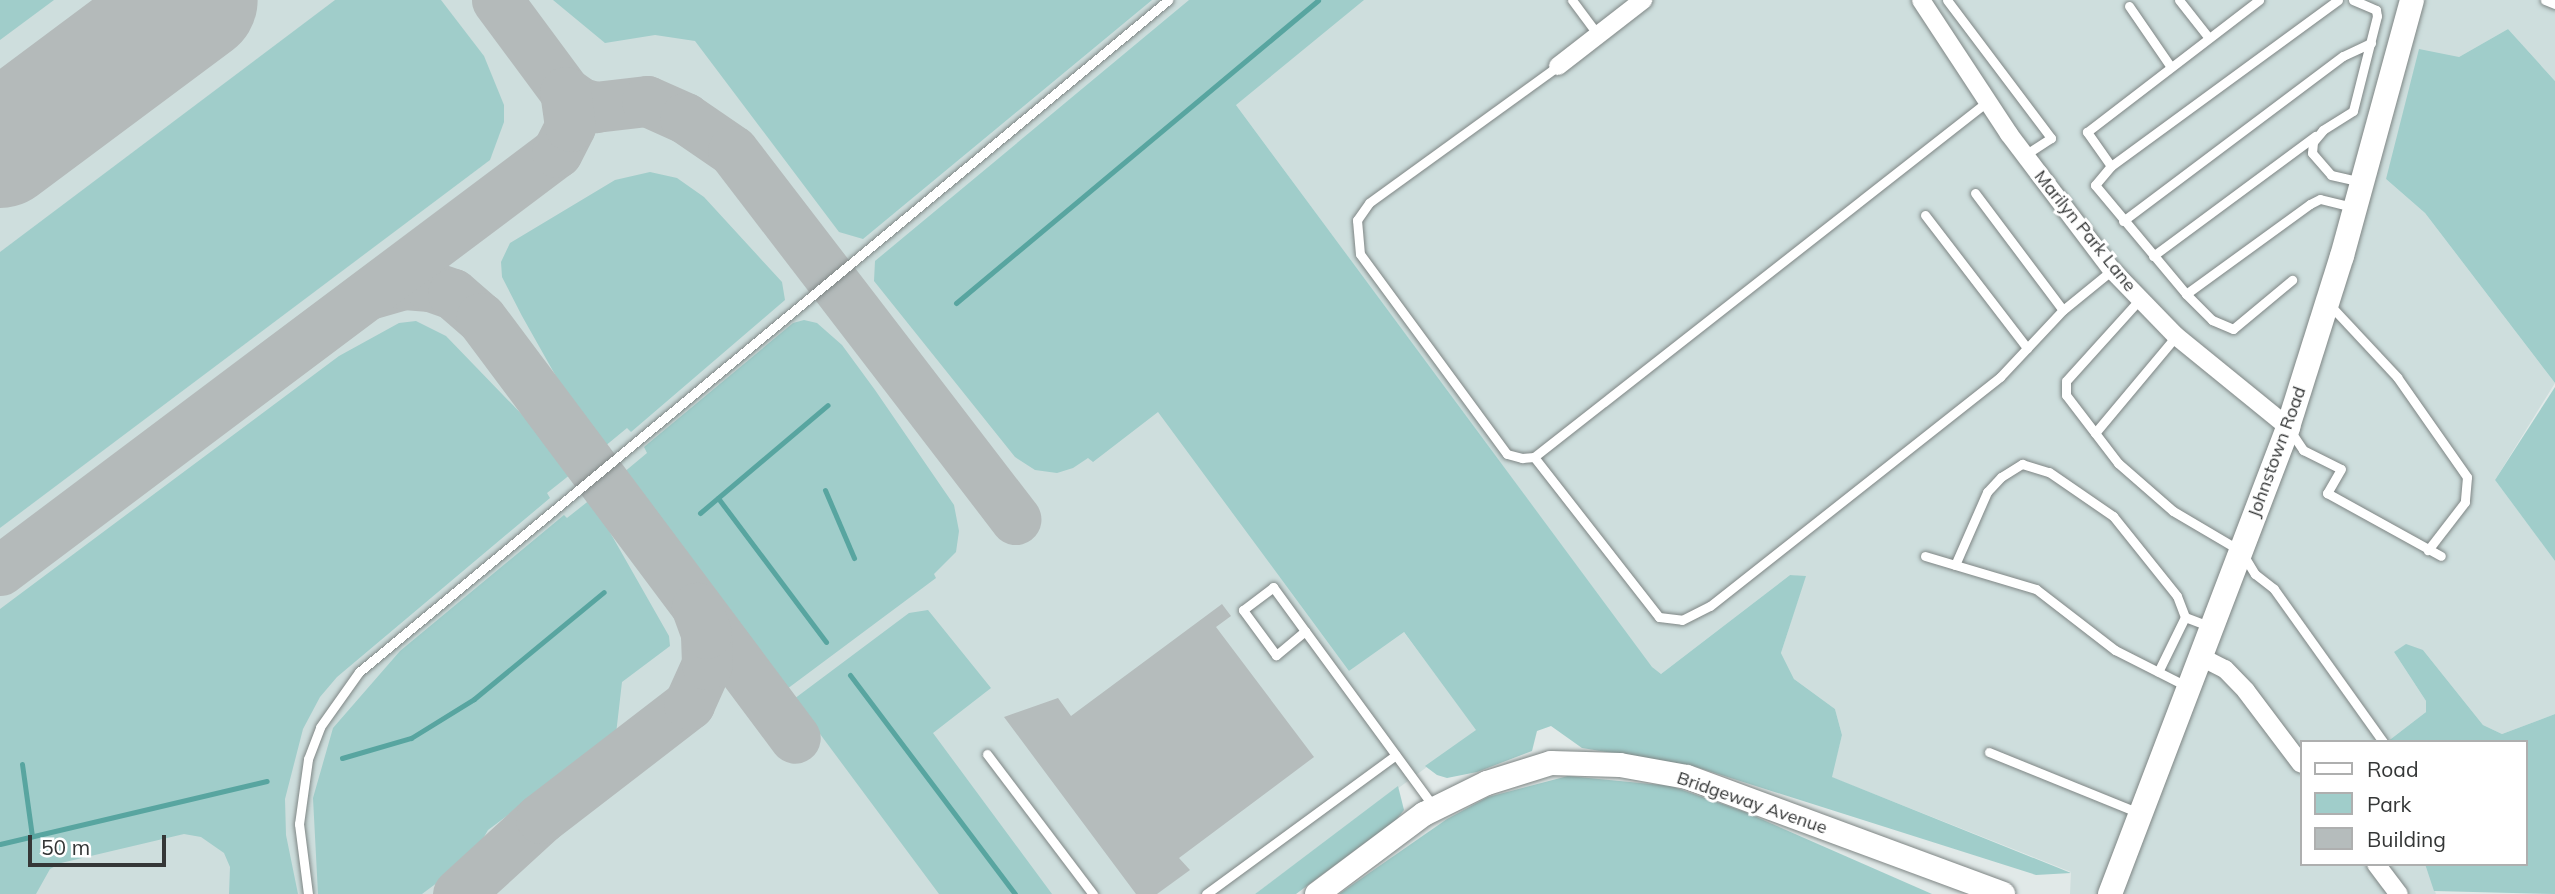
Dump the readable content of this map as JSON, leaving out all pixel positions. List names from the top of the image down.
{
  "streets": {
    "main road": ["Johnstown Road", "Bridgeway Avenue"],
    "street": ["Marilyn Park Lane"]
  },
  "crossings": [
    ["Marilyn Park Lane", "Johnstown Road"]
  ],
  "legend": ["Road", "Park", "Building"],
  "scale_bar": "50 m"
}
